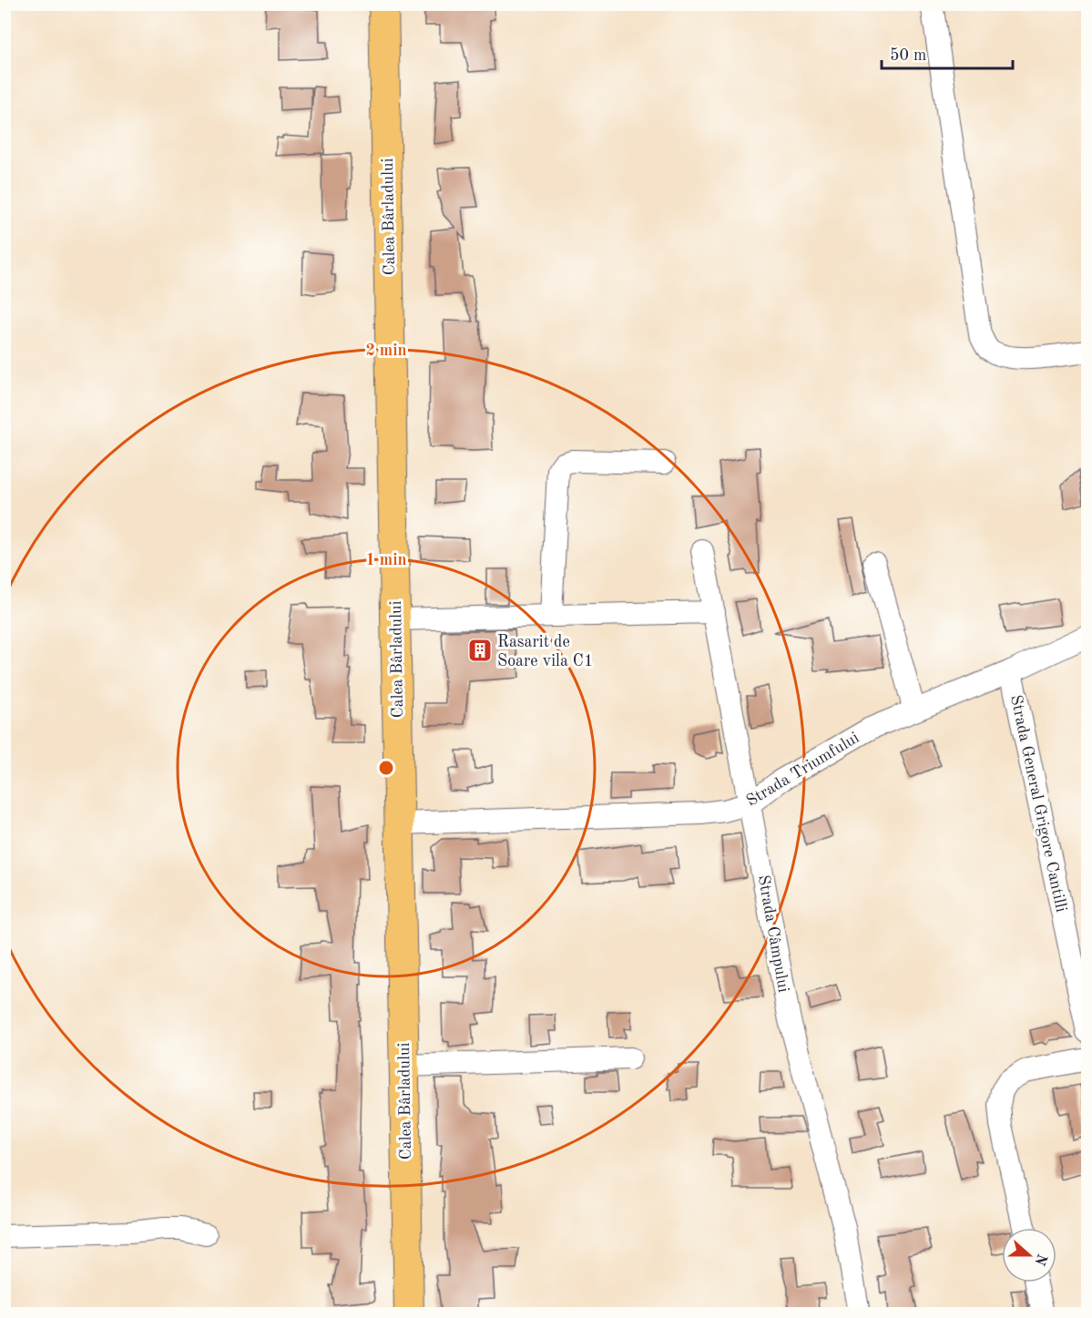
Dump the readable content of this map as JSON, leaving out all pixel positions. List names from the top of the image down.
{
  "streets": {
    "main road": ["Calea Bârladului"],
    "street": ["Strada Triumfului", "Strada General Grigore Cantilli", "Strada Câmpului"]
  },
  "crossings": [
    ["Calea Bârladului", "Strada Triumfului"],
    ["Strada Triumfului", "Strada General Grigore Cantilli"],
    ["Strada Triumfului", "Strada Câmpului"]
  ],
  "places": {
    "building": ["Rasarit de Soare vila C1"]
  },
  "scale_bar": "50 m",
  "north": "right",
  "rings": ["2 min", "1 min"]
}
